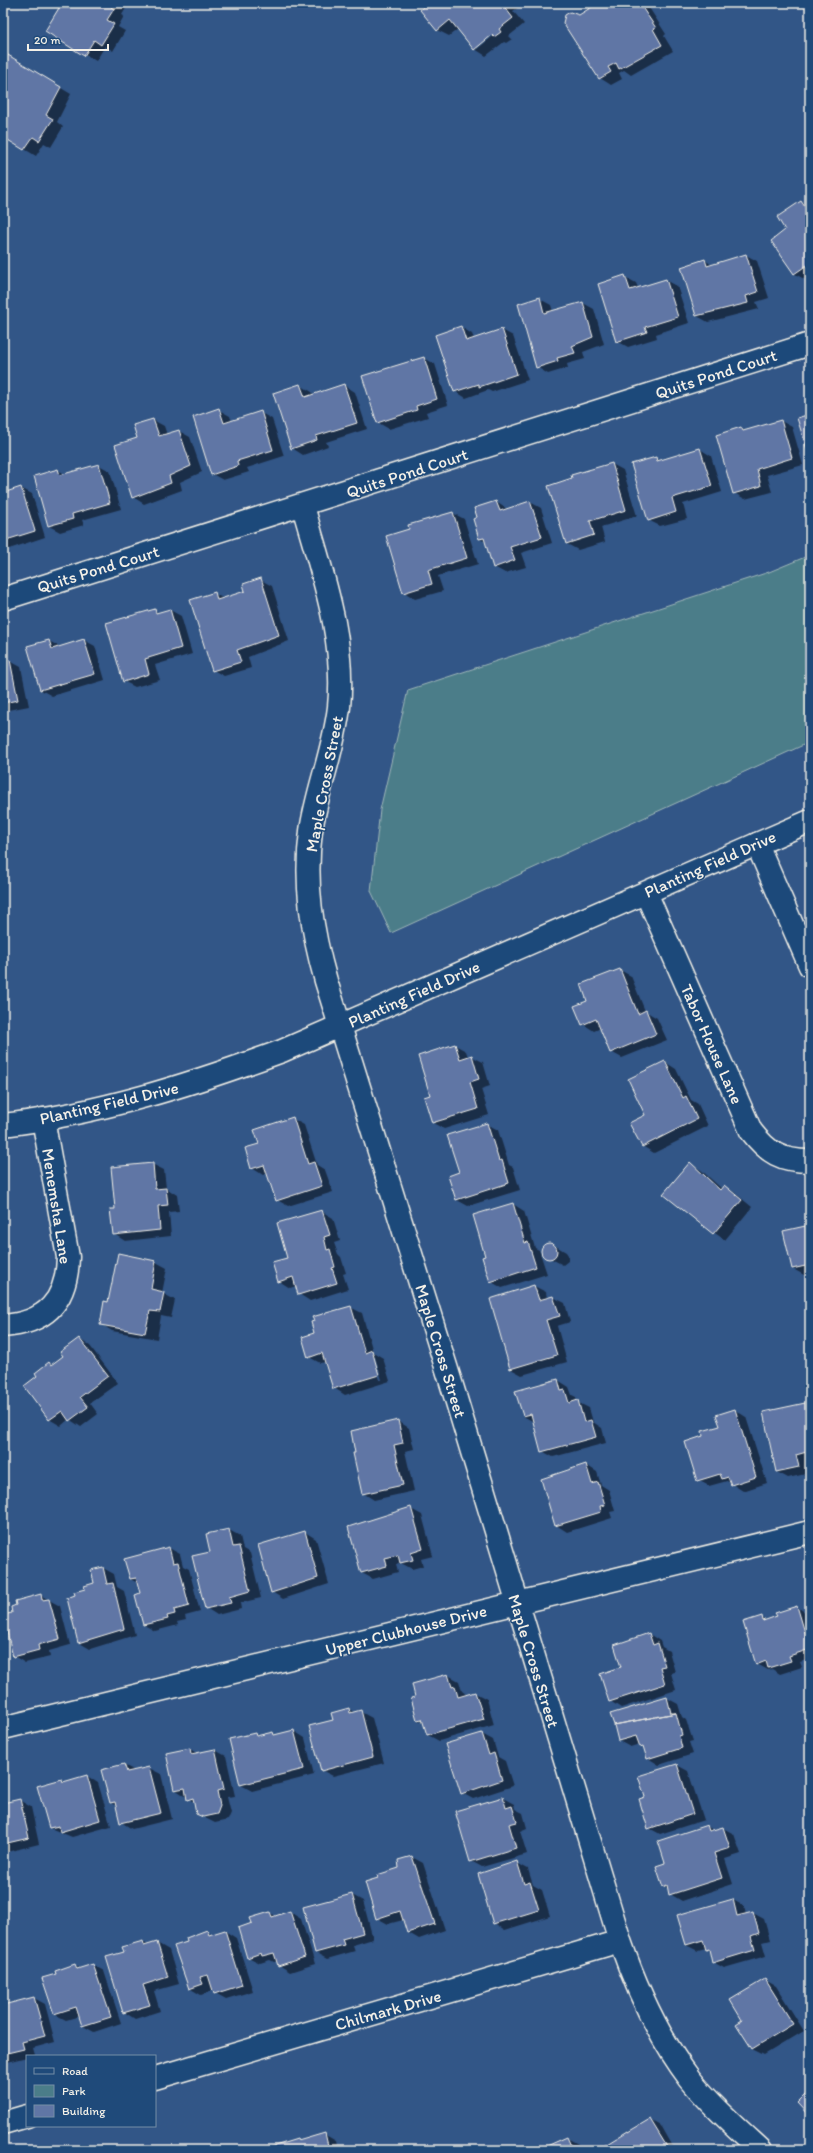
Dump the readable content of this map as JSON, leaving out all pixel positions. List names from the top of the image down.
{
  "streets": {
    "street": [
      "Quits Pond Court",
      "Maple Cross Street",
      "Planting Field Drive",
      "Tabor House Lane",
      "Menemsha Lane",
      "Upper Clubhouse Drive",
      "Chilmark Drive"
    ]
  },
  "crossings": [
    ["Quits Pond Court", "Maple Cross Street"],
    ["Maple Cross Street", "Planting Field Drive"],
    ["Maple Cross Street", "Upper Clubhouse Drive"],
    ["Maple Cross Street", "Chilmark Drive"],
    ["Planting Field Drive", "Tabor House Lane"],
    ["Planting Field Drive", "Menemsha Lane"]
  ],
  "legend": ["Road", "Park", "Building"],
  "scale_bar": "20 m"
}
